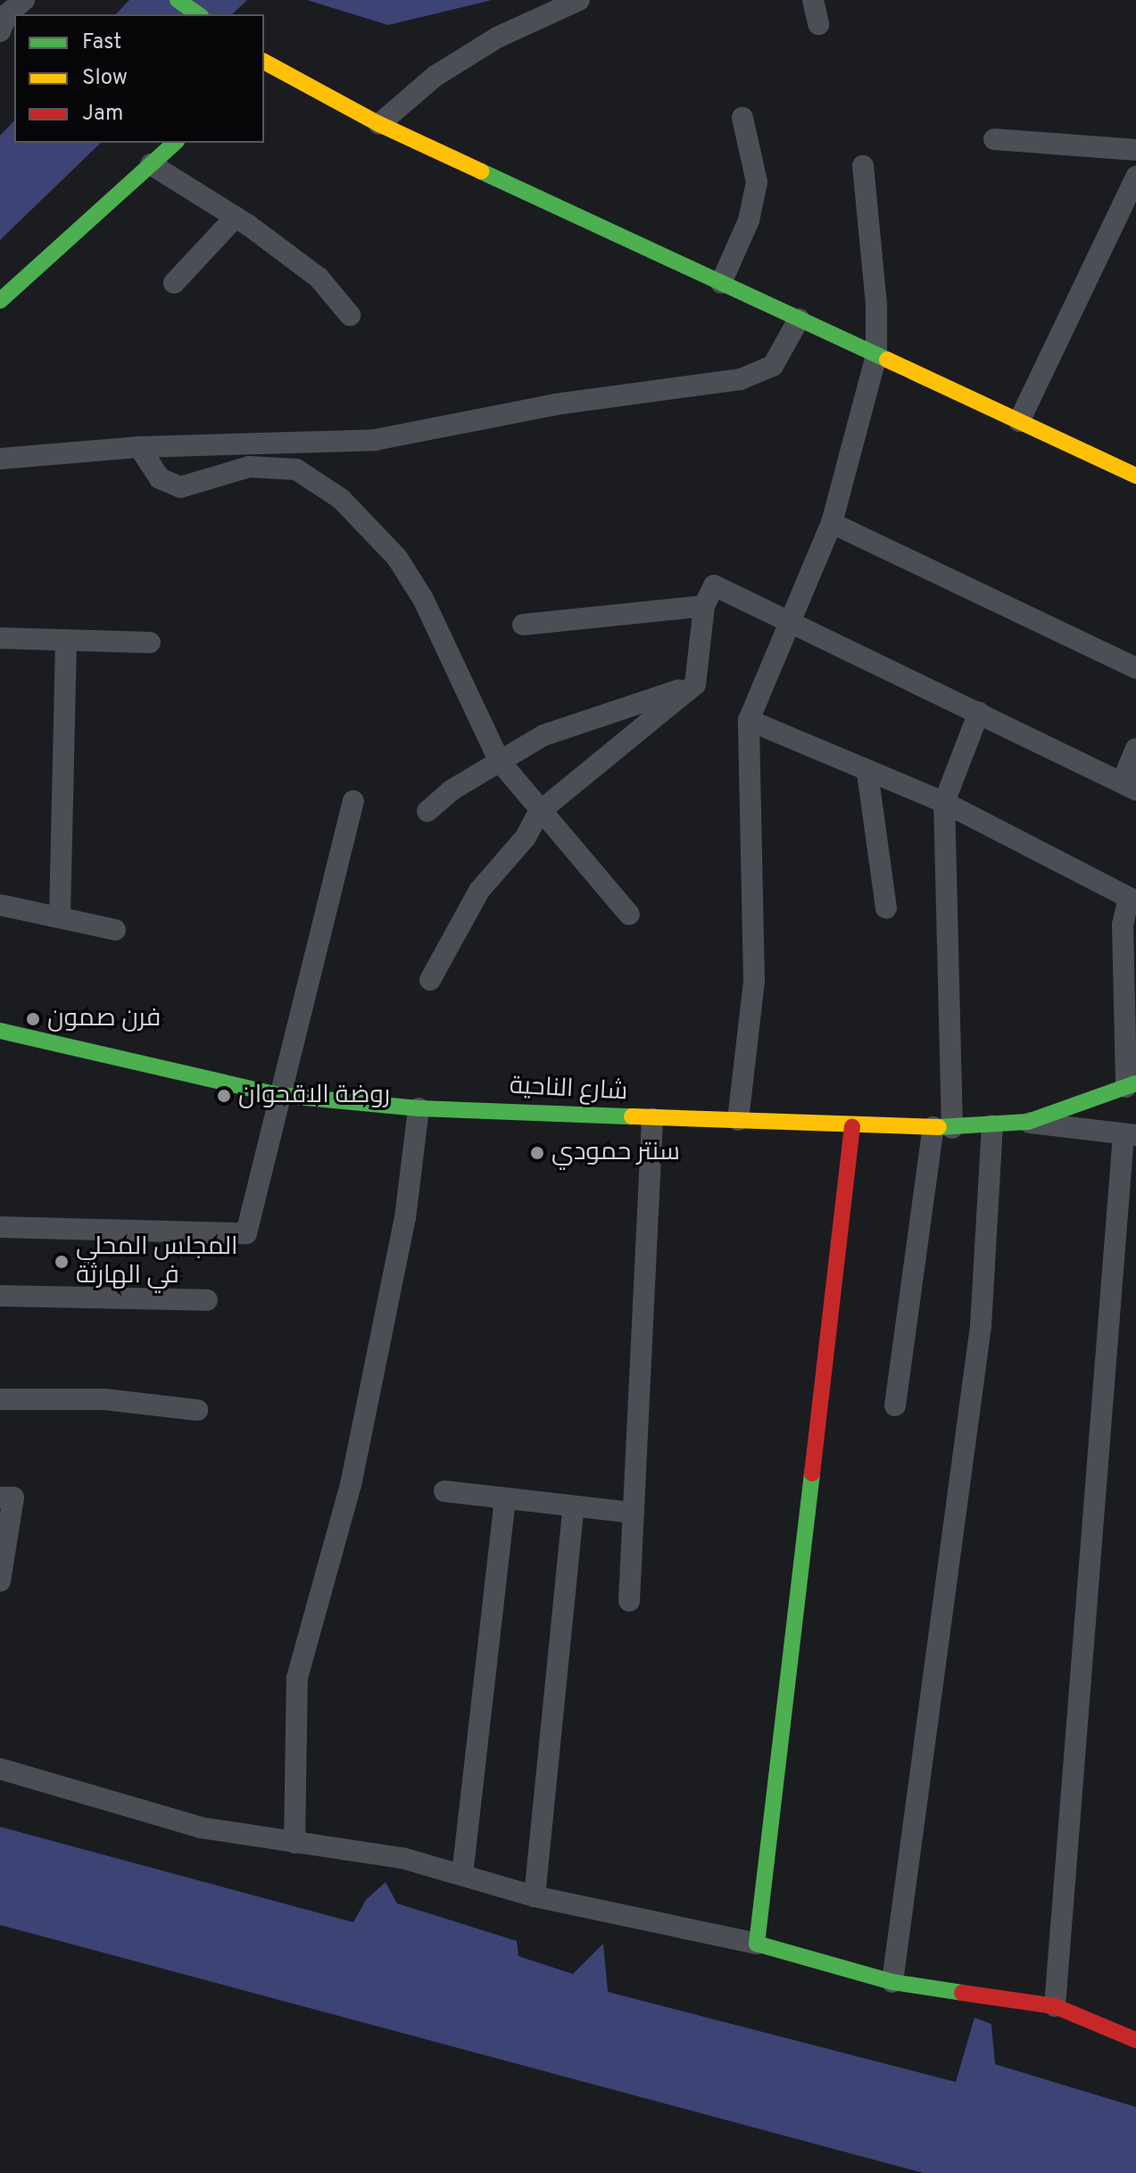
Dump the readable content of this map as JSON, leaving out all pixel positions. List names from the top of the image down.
{
  "streets": {
    "street": ["شارع الناحية"]
  },
  "places": [
    "فرن صمون",
    "روضة الاقحوان",
    "سنتر حمودي",
    "المجلس المحلي في الهارثة"
  ],
  "legend": ["Fast", "Slow", "Jam"]
}
